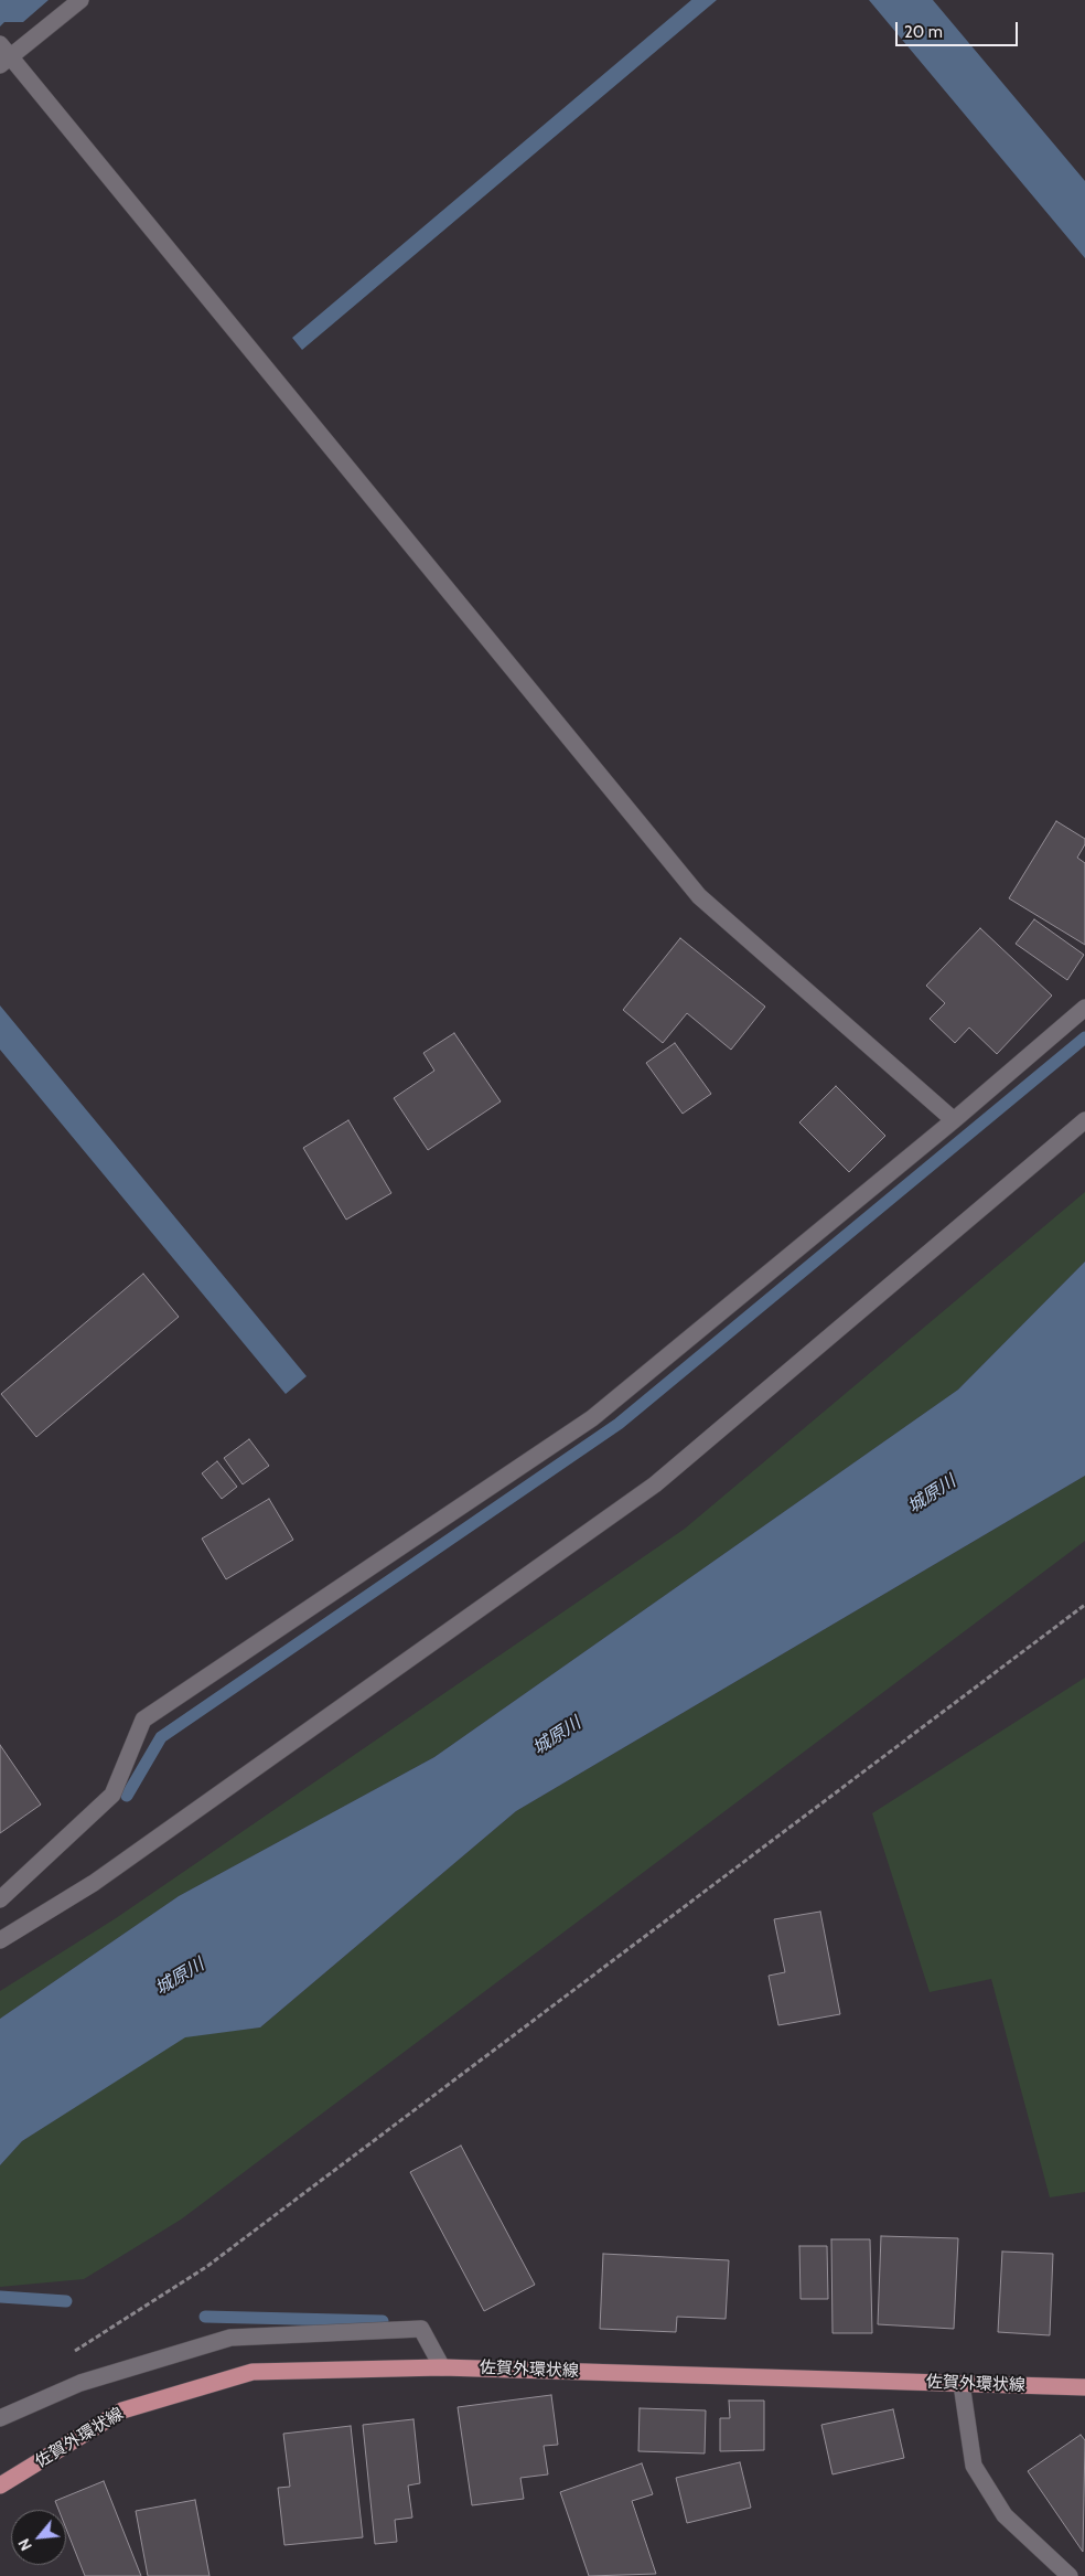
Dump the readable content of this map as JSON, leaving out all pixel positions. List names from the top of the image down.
{
  "streets": {
    "main road": ["佐賀外環状線"]
  },
  "water": ["城原川"],
  "scale_bar": "20 m",
  "north": "bottom left"
}
